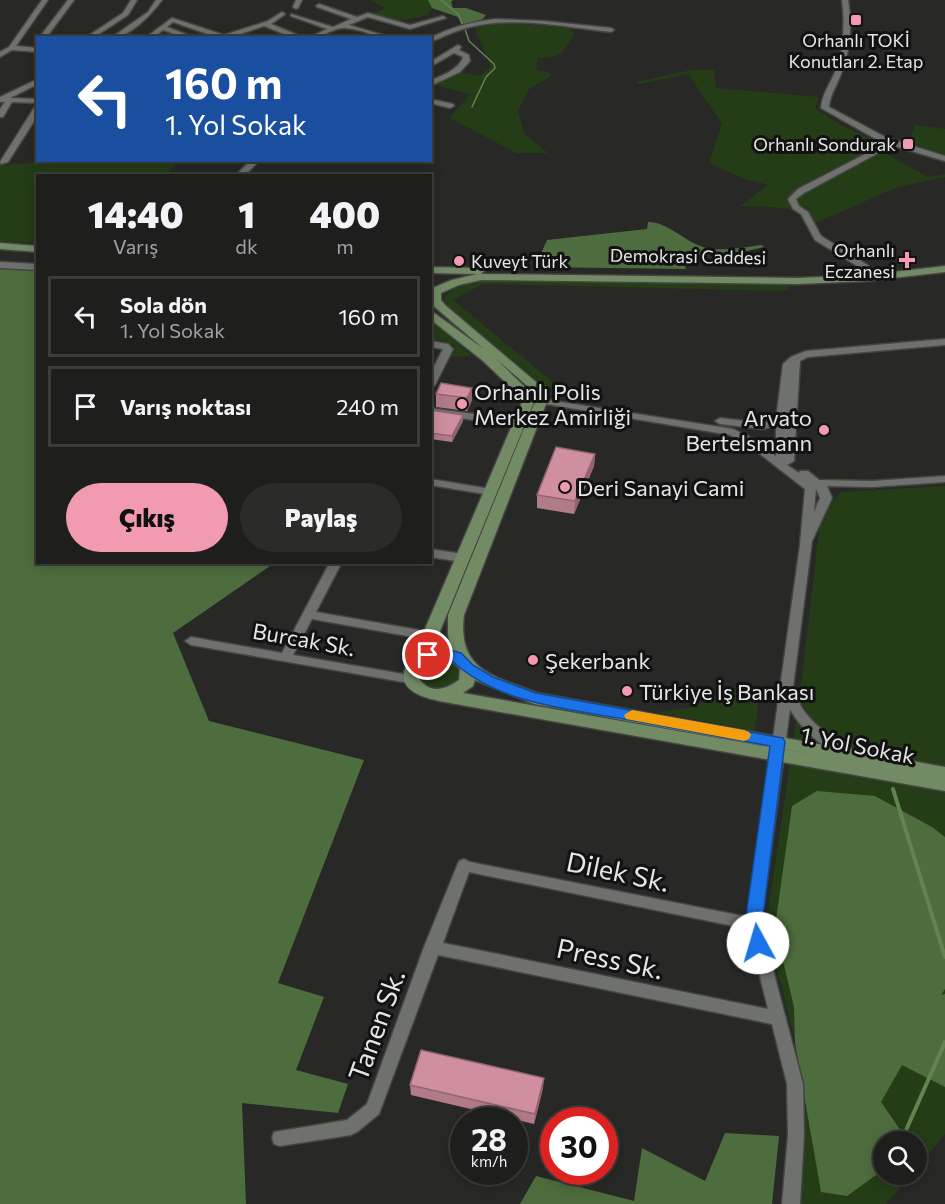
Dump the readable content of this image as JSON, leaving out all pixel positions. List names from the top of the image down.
{
  "streets": {
    "main road": ["Demokrasi Caddesi", "1. Yol Sokak"],
    "street": [
      "Burcak Sk.",
      "Dilek Sk.",
      "Press Sk.",
      "Tanen Sk."
    ]
  },
  "crossings": [
    ["Burcak Sk.", "1. Yol Sokak"],
    ["Dilek Sk.", "Tanen Sk."],
    ["Press Sk.", "Tanen Sk."]
  ],
  "places": {
    "transit": ["Orhanlı TOKİ Konutları 2. Etap", "Orhanlı Sondurak"],
    "health": ["Orhanlı Eczanesi"],
    "other": [
      "Kuveyt Türk",
      "Orhanlı Polis Merkez Amirliği",
      "Arvato Bertelsmann",
      "Deri Sanayi Cami",
      "Şekerbank",
      "Türkiye İş Bankası"
    ]
  },
  "page": {
    "turn": ["160 m", "1. Yol Sokak"],
    "eta": [
      "14:40",
      "Varış",
      "1",
      "dk",
      "400",
      "m"
    ],
    "list": [
      {
        "name": "Sola dön",
        "note": "1. Yol Sokak",
        "value": "160 m"
      },
      {
        "name": "Varış noktası",
        "value": "240 m"
      }
    ],
    "buttons": ["Çıkış", "Paylaş"],
    "speed": "28 km/h",
    "limit": "30"
  }
}
